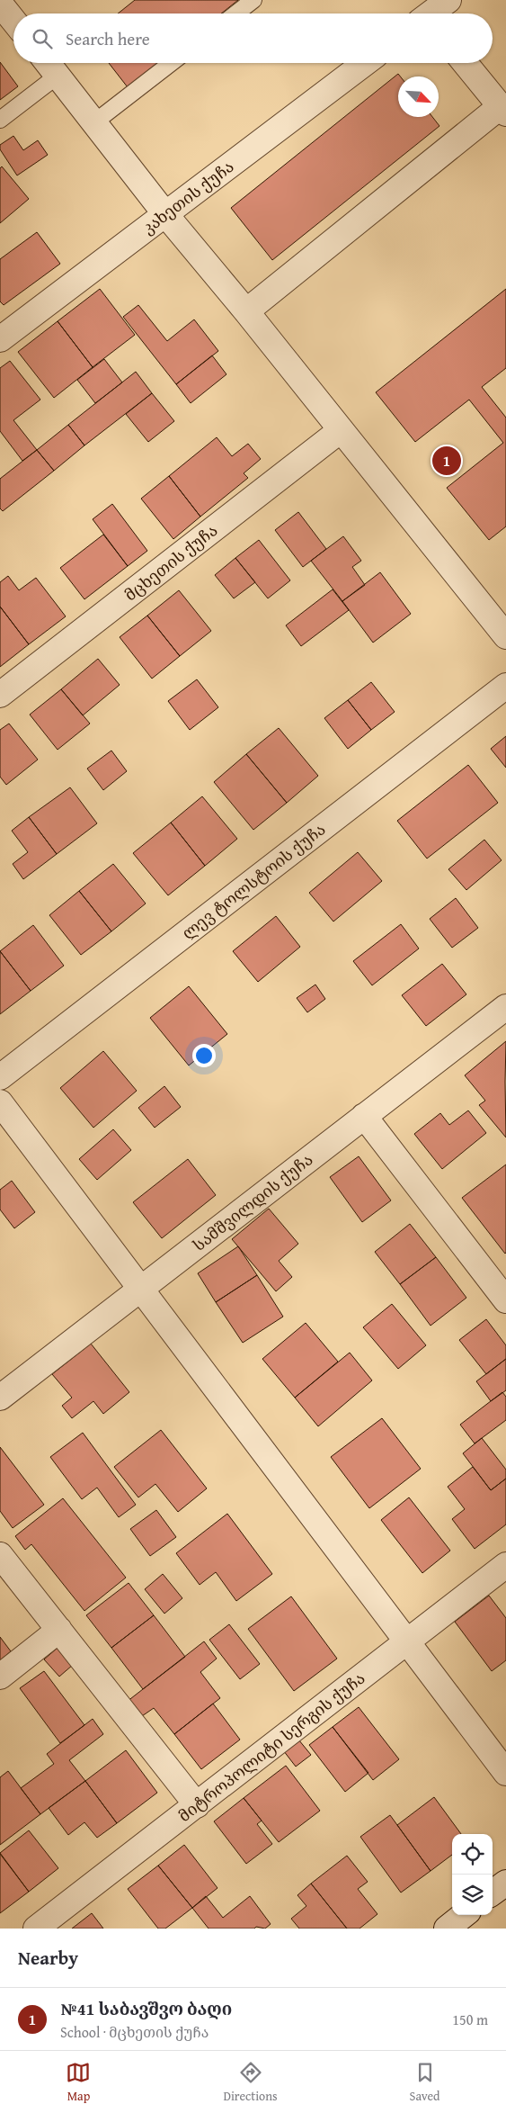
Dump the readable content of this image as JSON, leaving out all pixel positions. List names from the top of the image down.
{
  "streets": {
    "street": [
      "კახეთის ქუჩა",
      "მცხეთის ქუჩა",
      "ლევ ტოლსტოის ქუჩა",
      "სამშვილდის ქუჩა",
      "მიტროპოლიტი სერგის ქუჩა"
    ]
  },
  "north": "bottom right",
  "page": {
    "search": "Search here",
    "pins": "1",
    "heading": "Nearby",
    "list": [
      {
        "mark": "1",
        "name": "№41 საბავშვო ბაღი",
        "note": "School · მცხეთის ქუჩა",
        "value": "150 m"
      }
    ],
    "nav": ["Map", "Directions", "Saved"]
  }
}
